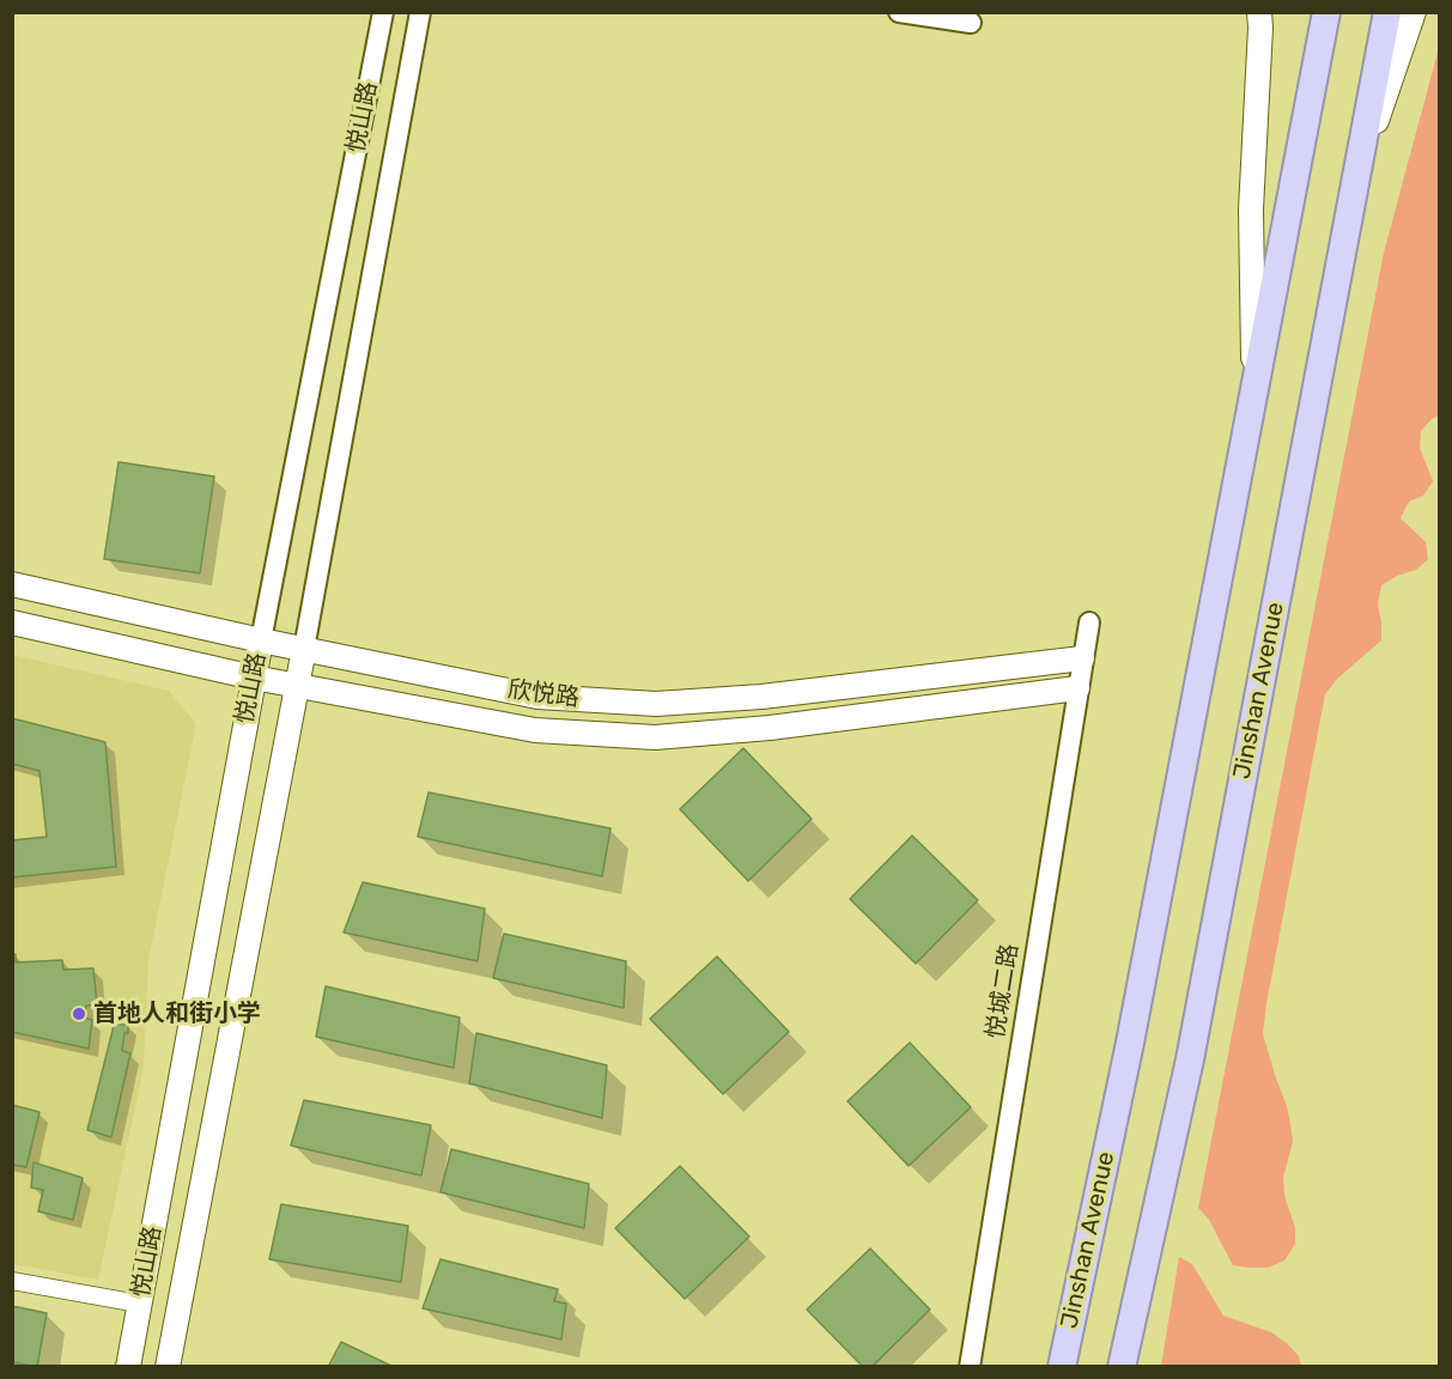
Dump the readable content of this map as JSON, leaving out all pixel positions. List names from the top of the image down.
{
  "streets": {
    "highway": ["Jinshan Avenue"],
    "main road": ["悦山路", "欣悦路"],
    "street": ["悦城二路"]
  },
  "crossings": [
    ["悦山路", "欣悦路"],
    ["欣悦路", "悦城二路"]
  ],
  "places": ["首地人和街小学"]
}
